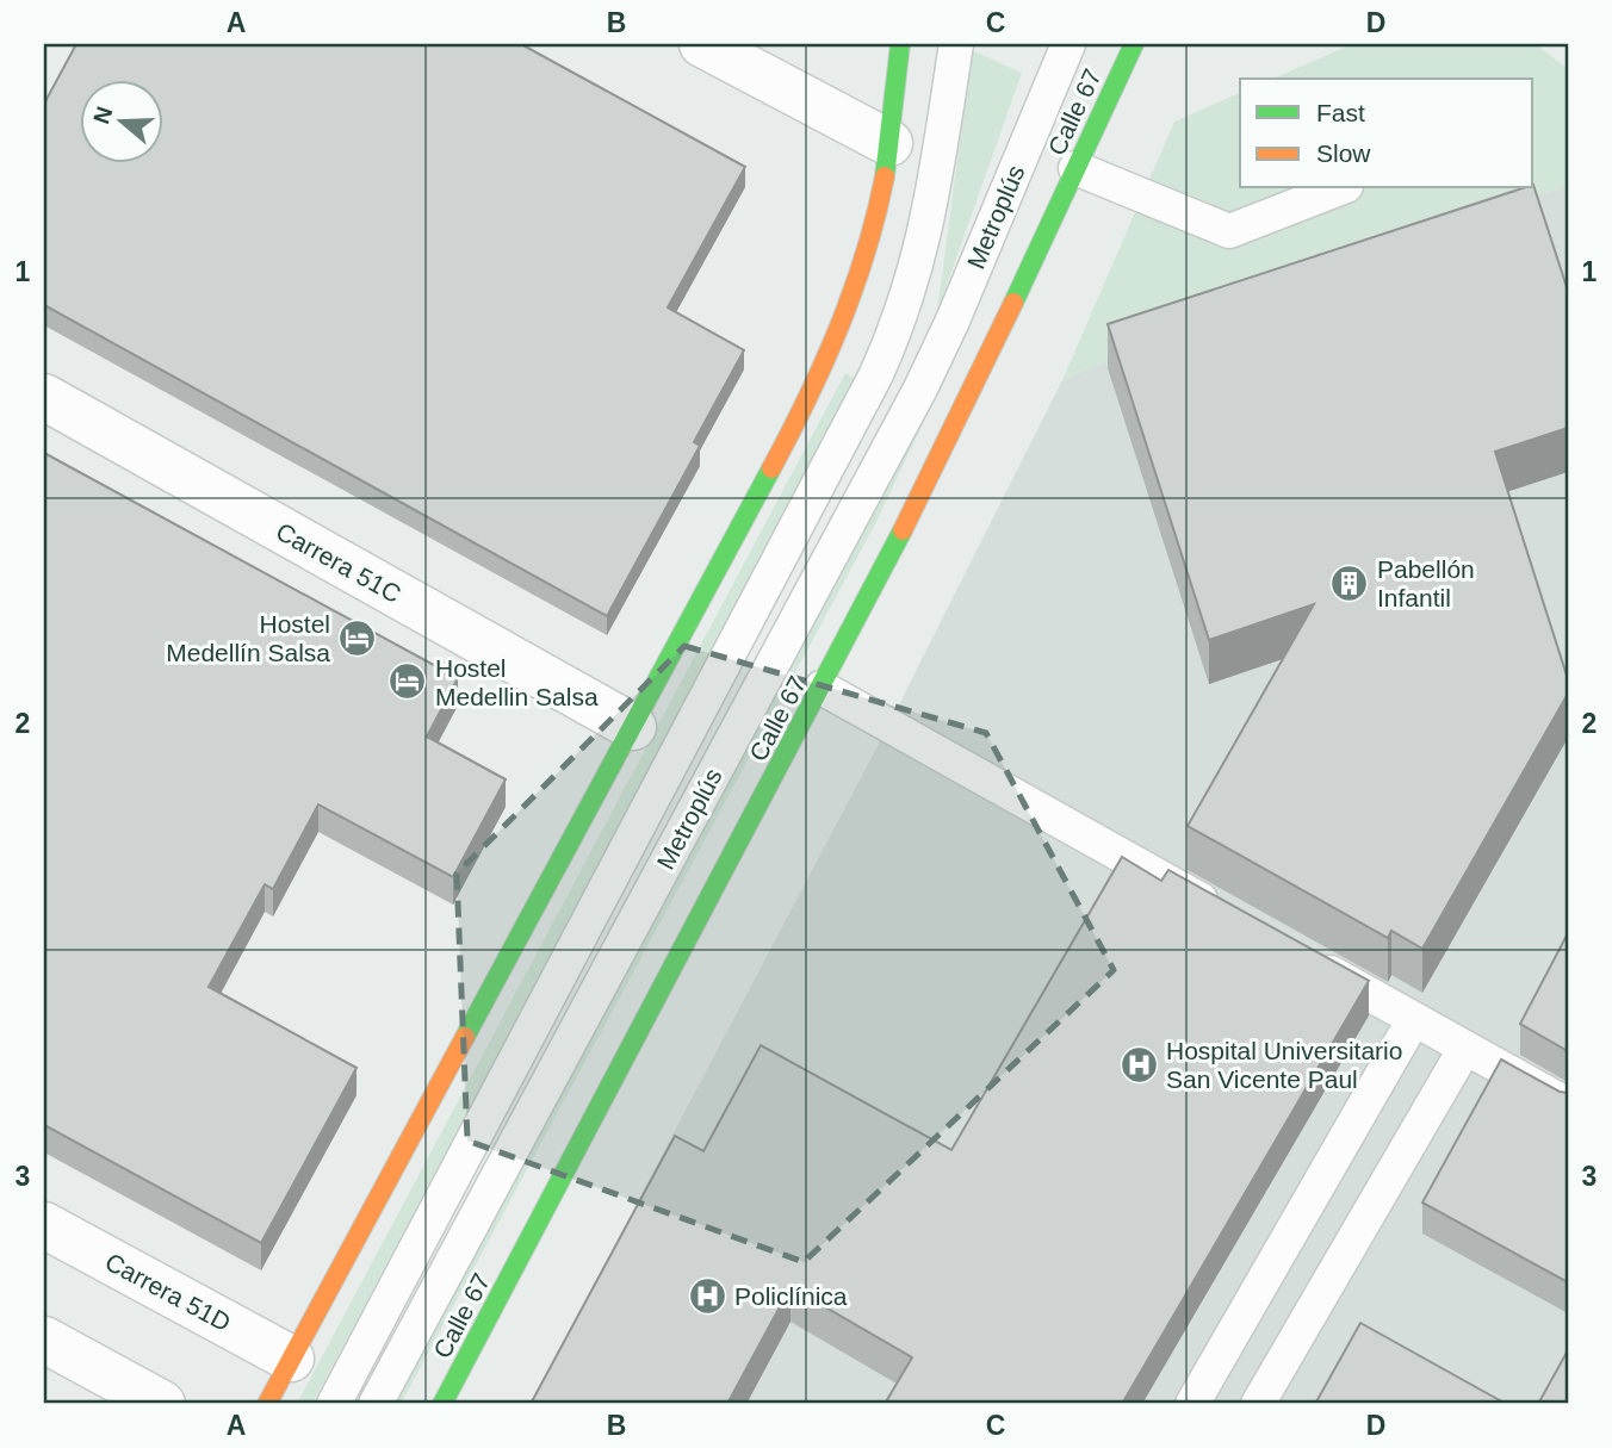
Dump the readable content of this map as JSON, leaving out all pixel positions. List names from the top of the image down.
{
  "streets": {
    "main road": ["Calle 67"],
    "street": ["Carrera 51C", "Carrera 51D"],
    "lane": ["Metroplús"]
  },
  "places": {
    "building": ["Pabellón Infantil"],
    "hotel": ["Hostel Medellín Salsa", "Hostel Medellin Salsa"],
    "hospital": ["Hospital Universitario San Vicente Paul", "Policlínica"]
  },
  "legend": ["Fast", "Slow"],
  "north": "left",
  "grid": {
    "columns": [
      "A",
      "B",
      "C",
      "D"
    ],
    "rows": ["1", "2", "3"]
  }
}
